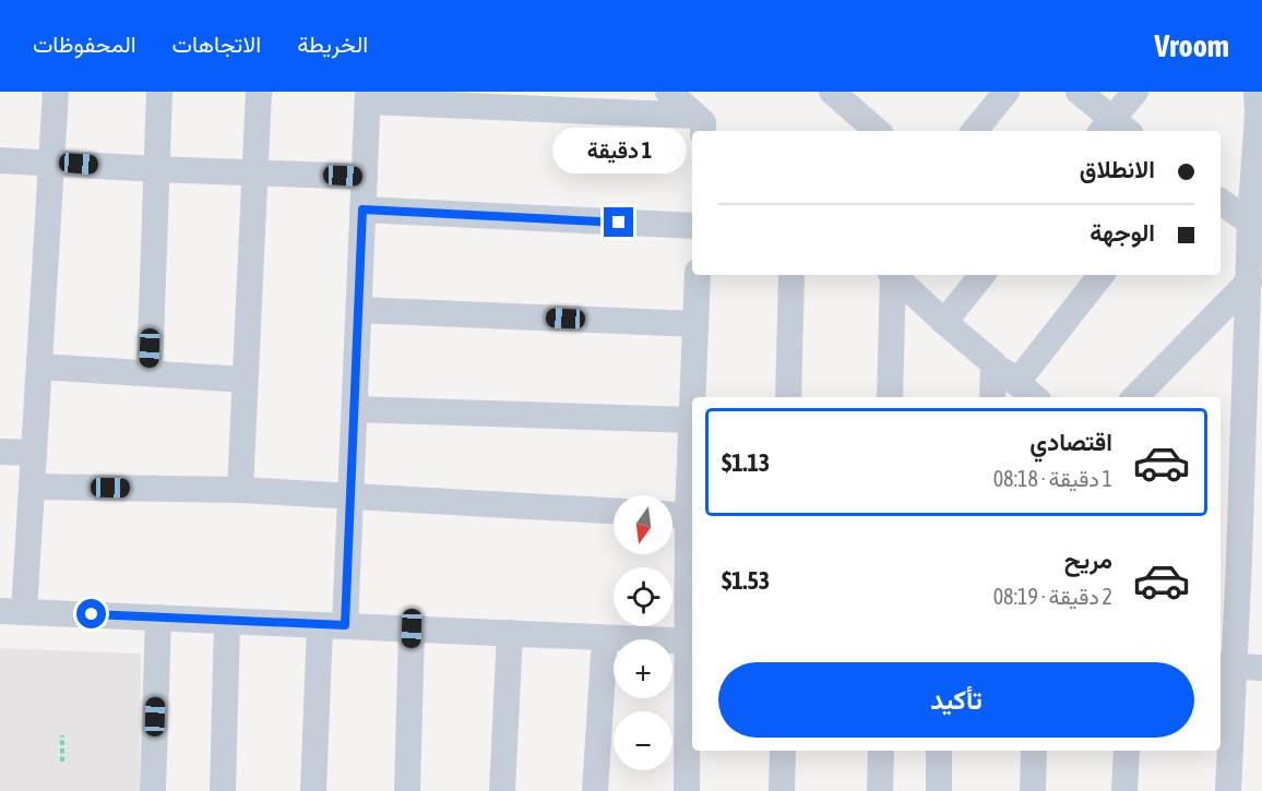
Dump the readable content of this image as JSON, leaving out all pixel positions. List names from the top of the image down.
{
  "north": "bottom",
  "page": {
    "header": "Vroom",
    "nav": ["الخريطة", "الاتجاهات", "المحفوظات"],
    "bubble": "1 دقيقة",
    "banner": ["الانطلاق", "الوجهة"],
    "list": [
      {
        "name": "اقتصادي",
        "note": "1 دقيقة · 08:18",
        "value": "$1.13"
      },
      {
        "name": "مريح",
        "note": "2 دقيقة · 08:19",
        "value": "$1.53"
      }
    ],
    "map_buttons": ["+", "−"],
    "buttons": "تأكيد"
  }
}
